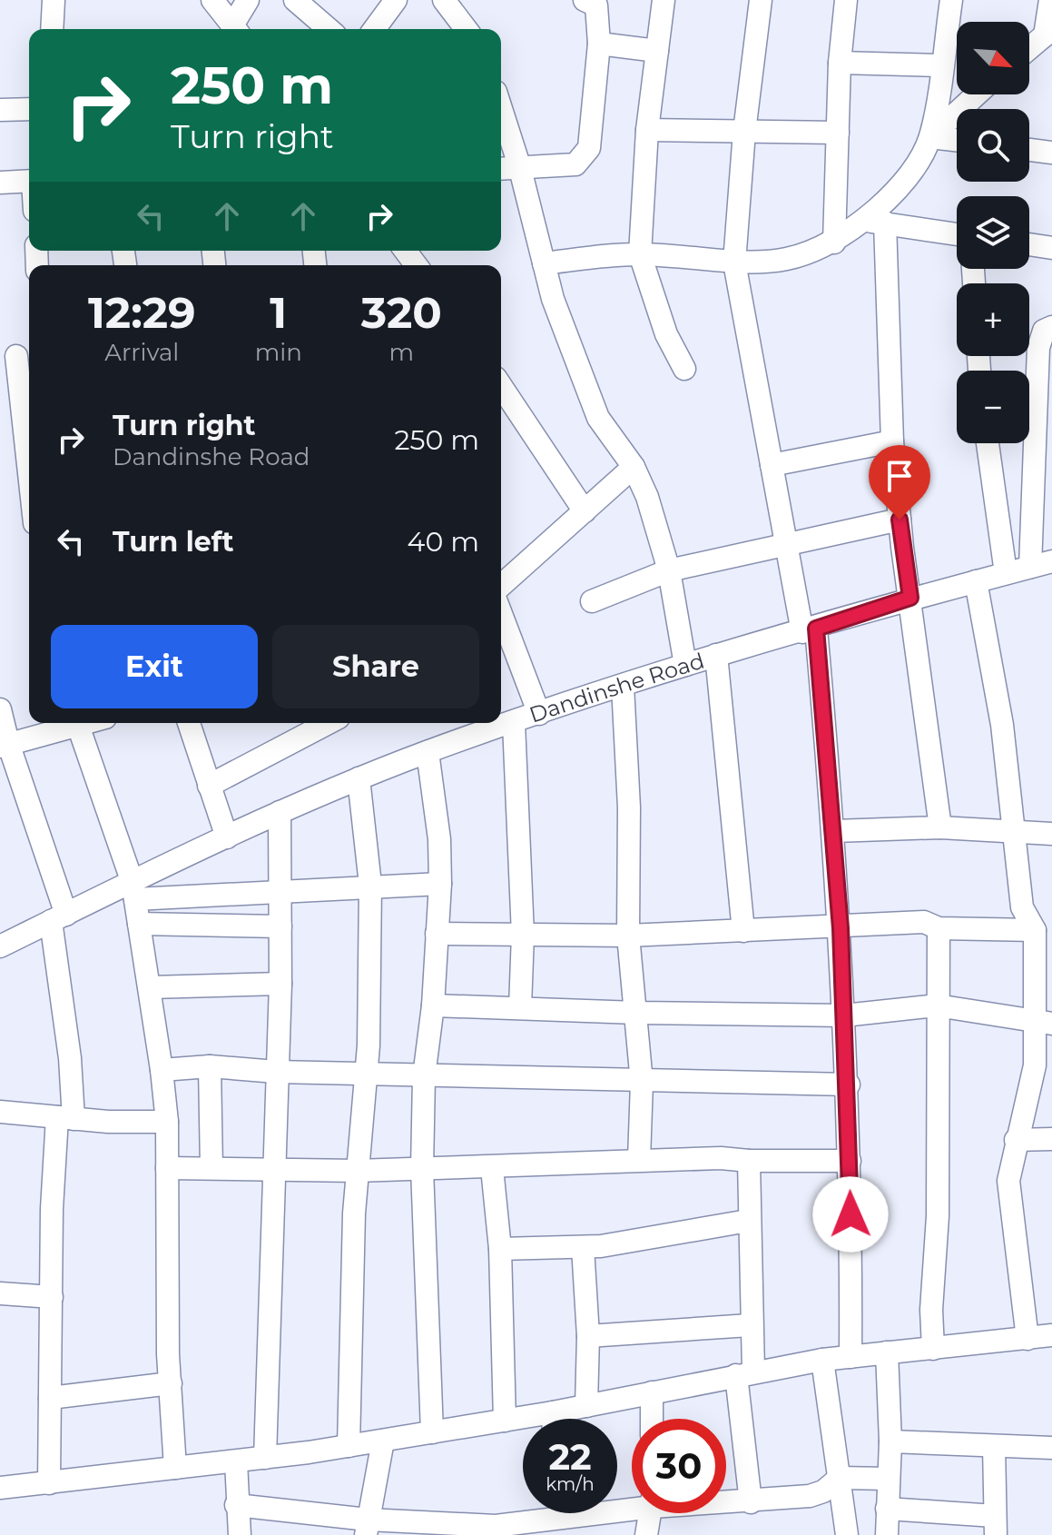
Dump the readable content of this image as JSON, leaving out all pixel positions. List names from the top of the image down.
{
  "streets": {
    "street": ["Dandinshe Road"]
  },
  "north": "bottom right",
  "page": {
    "map_buttons": ["+", "−"],
    "turn": ["250 m", "Turn right"],
    "eta": [
      "12:29",
      "Arrival",
      "1",
      "min",
      "320",
      "m"
    ],
    "list": [
      {
        "name": "Turn right",
        "note": "Dandinshe Road",
        "value": "250 m"
      },
      {
        "name": "Turn left",
        "value": "40 m"
      }
    ],
    "buttons": ["Exit", "Share"],
    "speed": "22 km/h",
    "limit": "30"
  }
}
